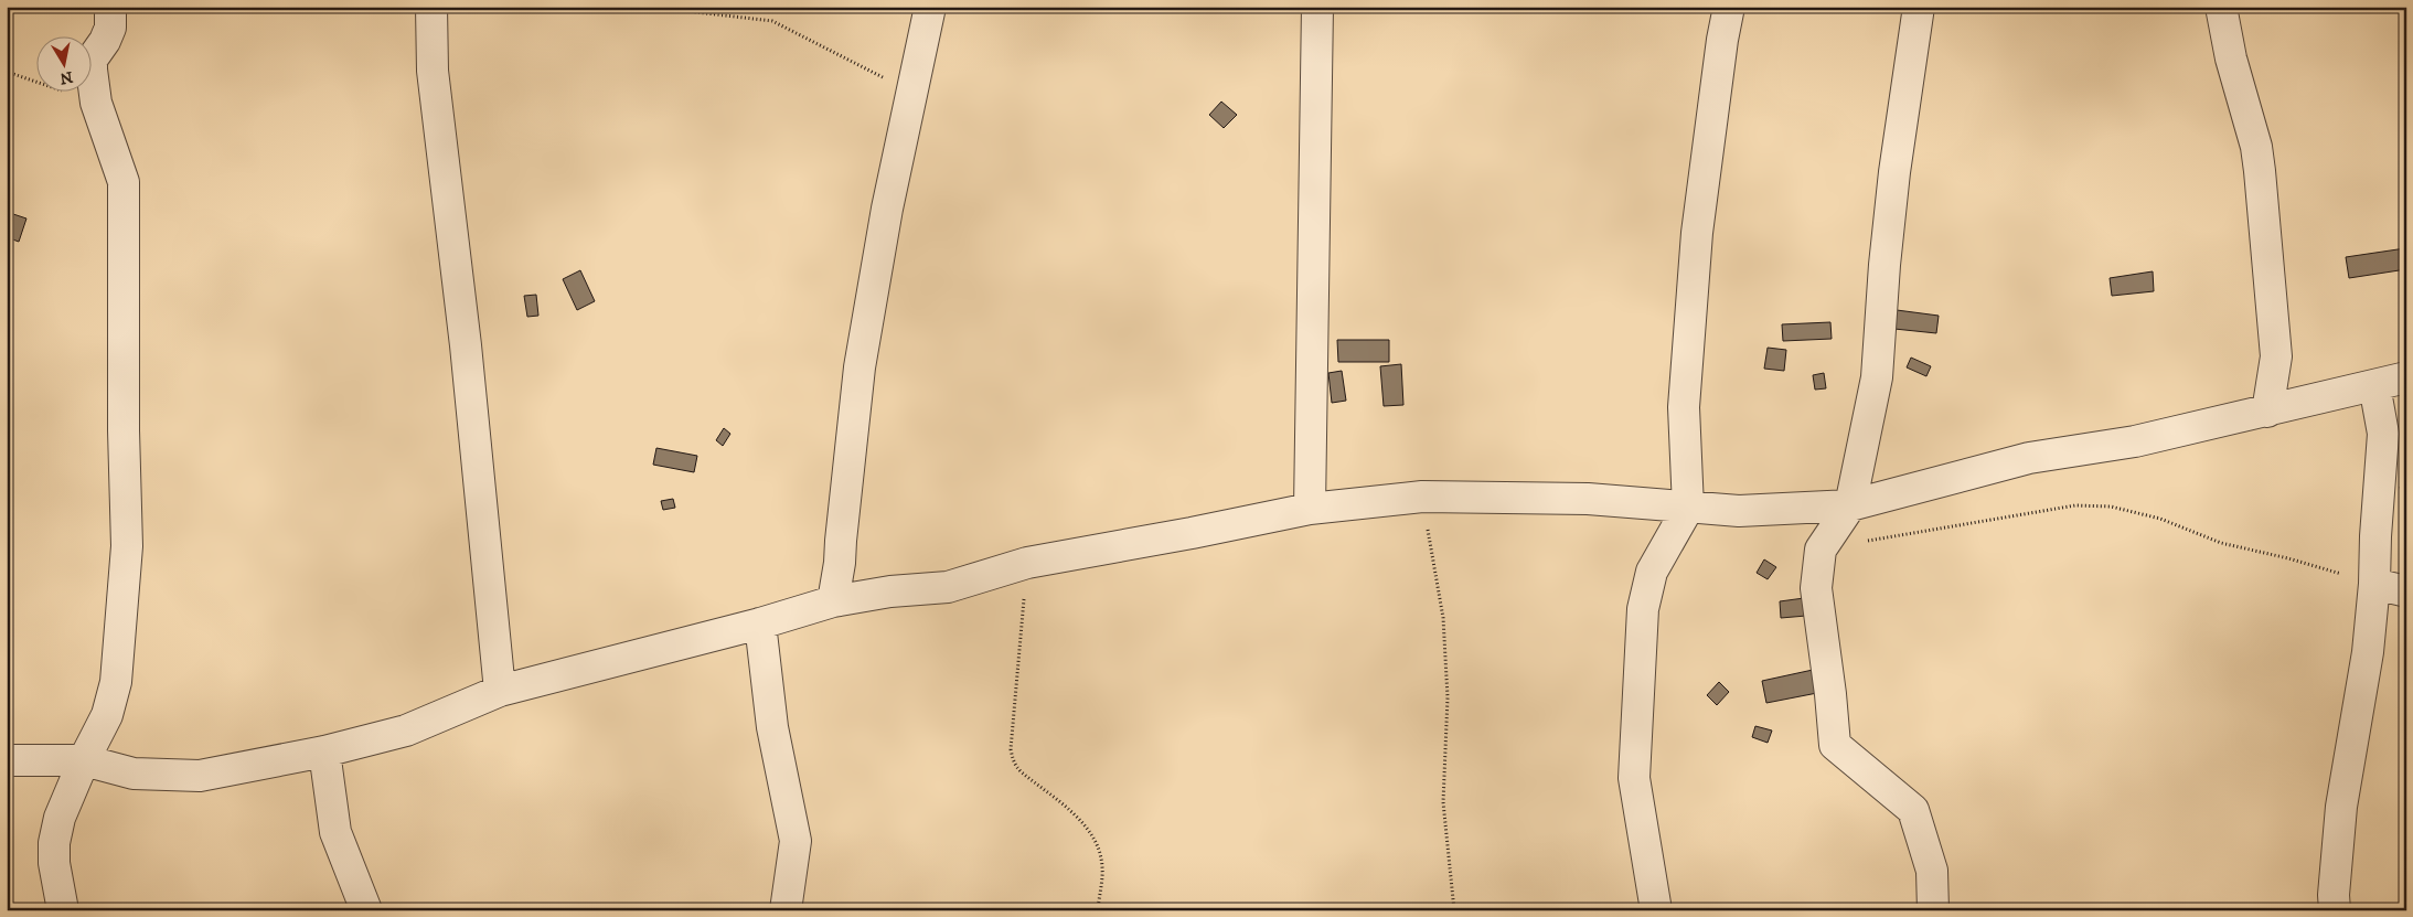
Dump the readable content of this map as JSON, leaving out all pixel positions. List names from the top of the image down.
{
  "north": "bottom"
}
